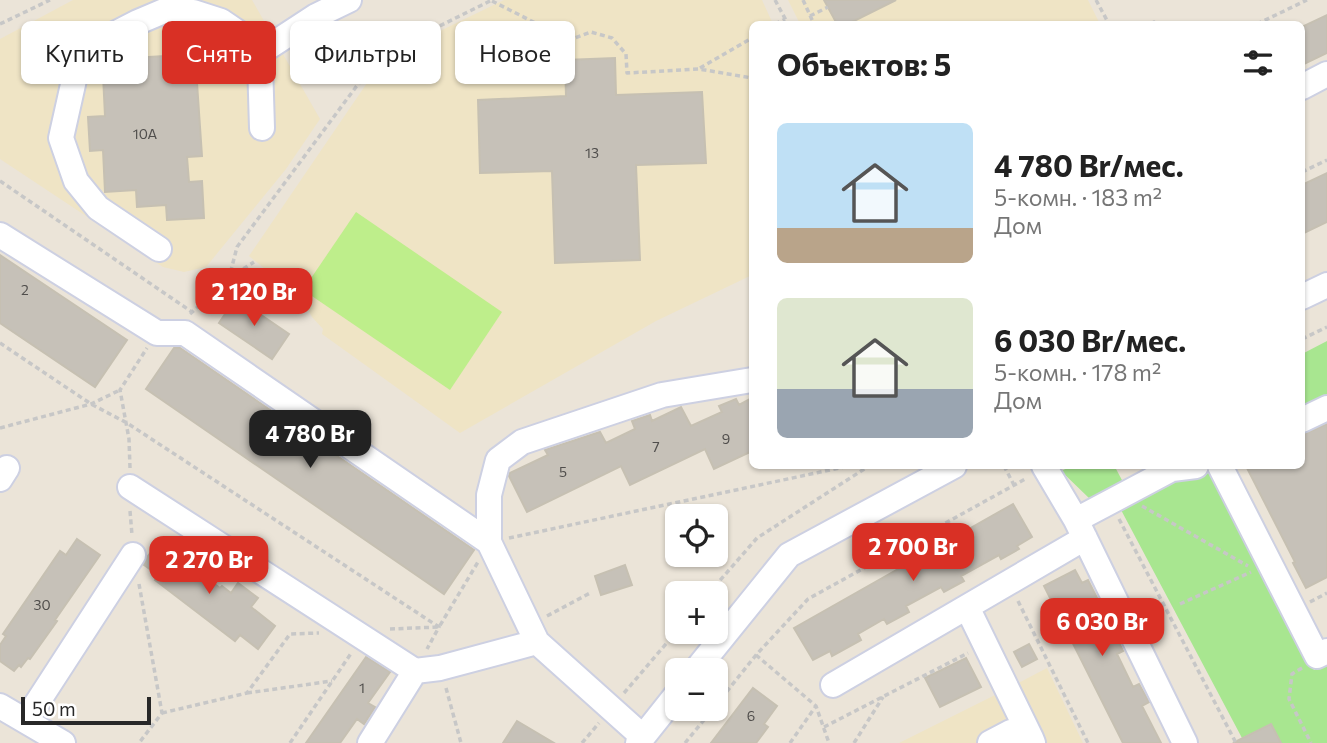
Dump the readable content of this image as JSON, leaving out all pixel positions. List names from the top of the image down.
{
  "house_numbers": [
    "10А",
    "13",
    "2",
    "9",
    "7",
    "5",
    "30",
    "1",
    "6"
  ],
  "scale_bar": "50 m",
  "page": {
    "chip": [
      "Купить",
      "Снять",
      "Фильтры",
      "Новое"
    ],
    "heading": "Объектов: 5",
    "list": [
      {
        "name": "4 780 Br/мес.",
        "note": "5-комн. · 183 m² · Дом"
      },
      {
        "name": "6 030 Br/мес.",
        "note": "5-комн. · 178 m² · Дом"
      }
    ],
    "price": [
      "2 120 Br",
      "4 780 Br",
      "2 700 Br",
      "2 270 Br",
      "6 030 Br"
    ],
    "map_buttons": ["+", "−"],
    "scale": "50 m"
  }
}
